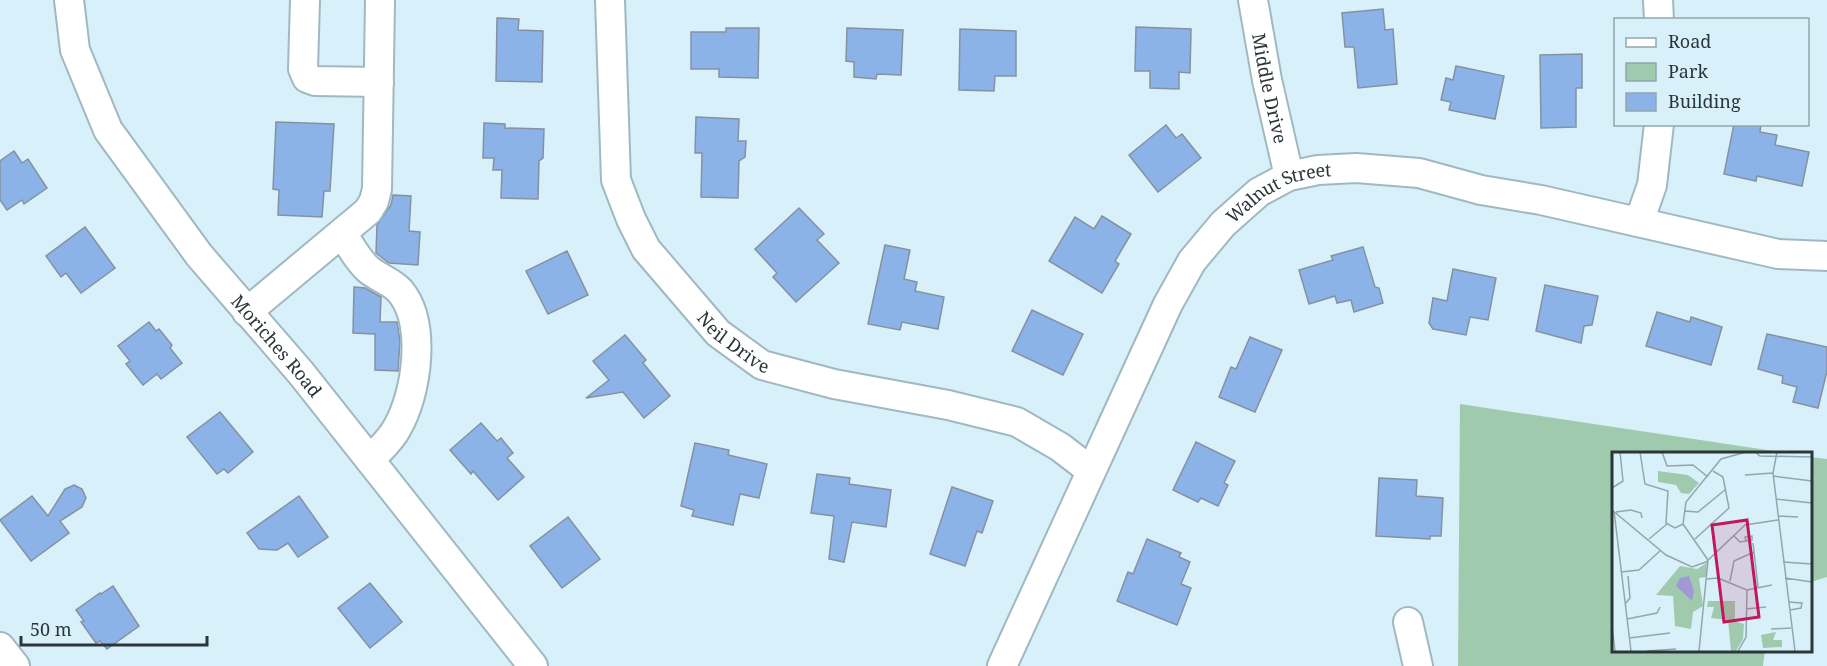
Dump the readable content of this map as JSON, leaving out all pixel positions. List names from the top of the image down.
{
  "streets": {
    "street": [
      "Middle Drive",
      "Walnut Street",
      "Neil Drive",
      "Moriches Road"
    ]
  },
  "crossings": [
    ["Middle Drive", "Walnut Street"],
    ["Walnut Street", "Neil Drive"]
  ],
  "legend": ["Road", "Park", "Building"],
  "scale_bar": "50 m"
}
